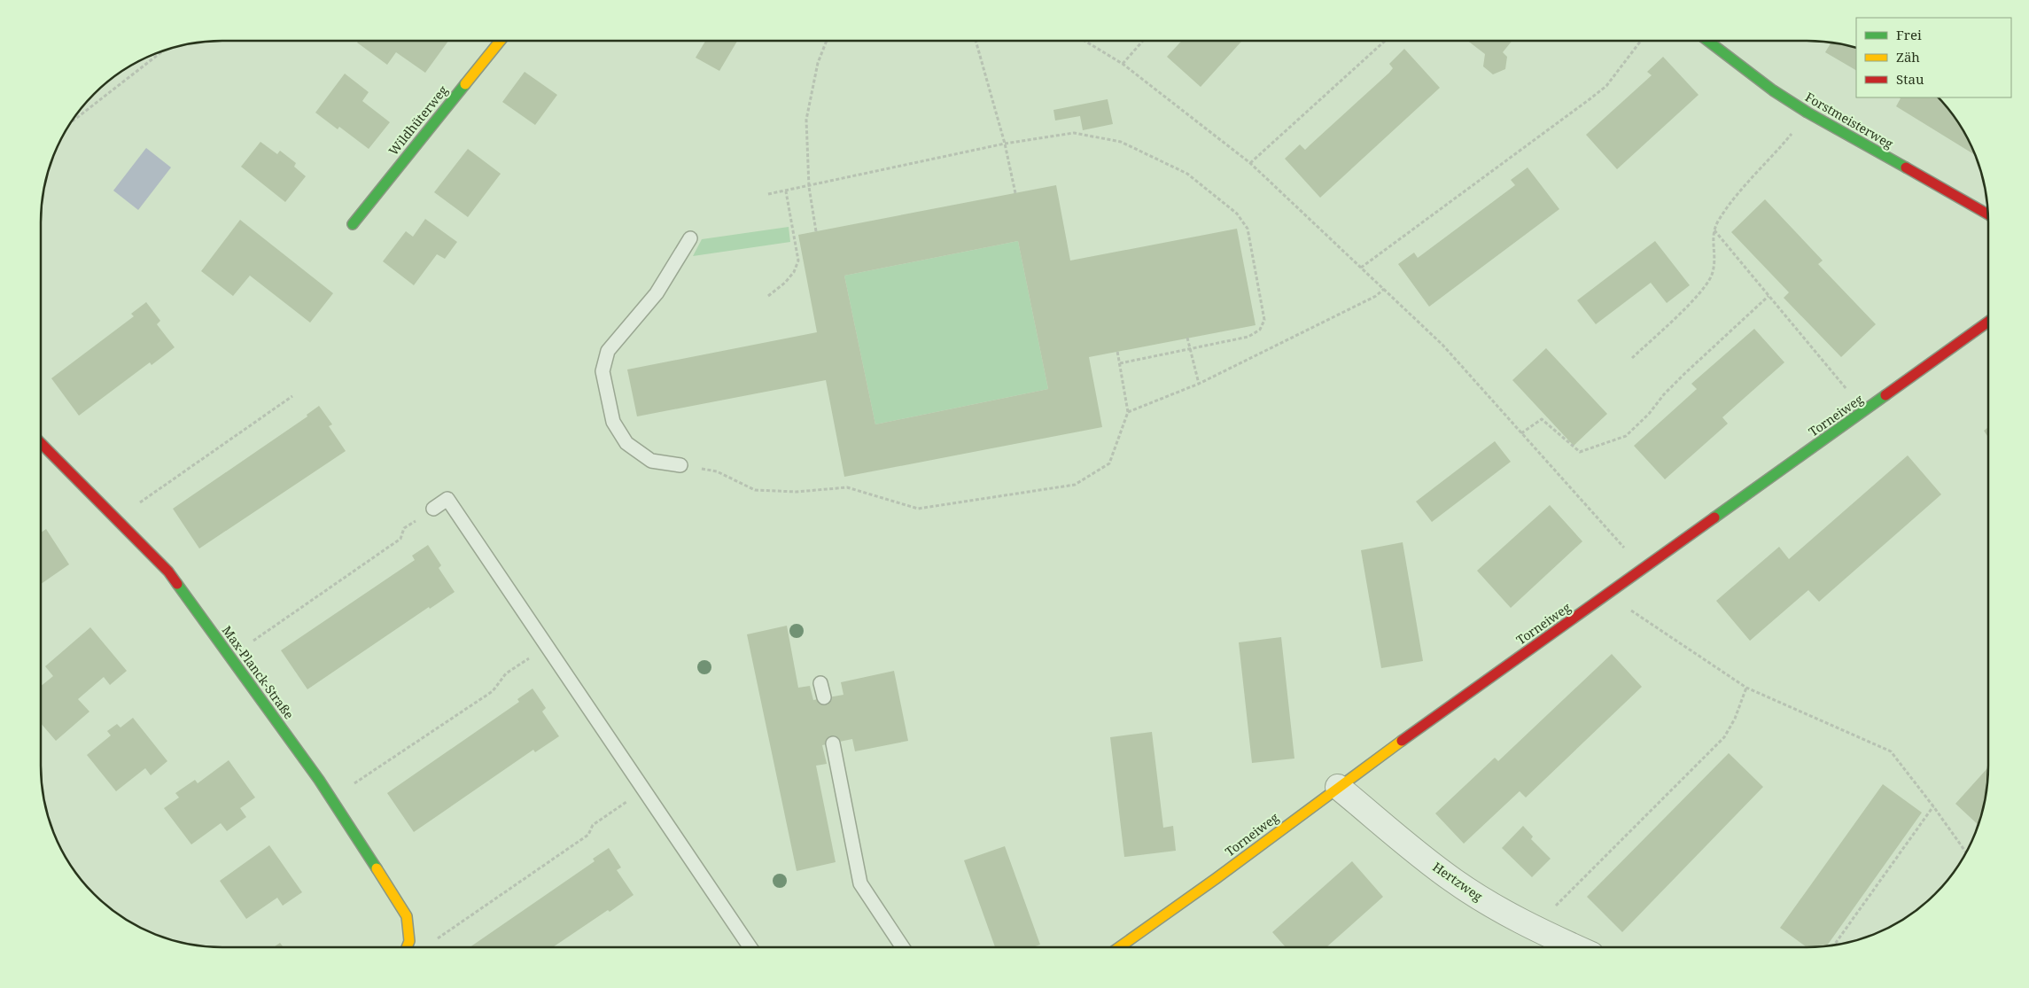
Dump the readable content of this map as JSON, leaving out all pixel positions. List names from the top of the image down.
{
  "streets": {
    "street": [
      "Wildhüterweg",
      "Forstmeisterweg",
      "Torneiweg",
      "Max-Planck-Straße",
      "Hertzweg"
    ]
  },
  "crossings": [
    ["Torneiweg", "Hertzweg"]
  ],
  "legend": ["Frei", "Zäh", "Stau"]
}
